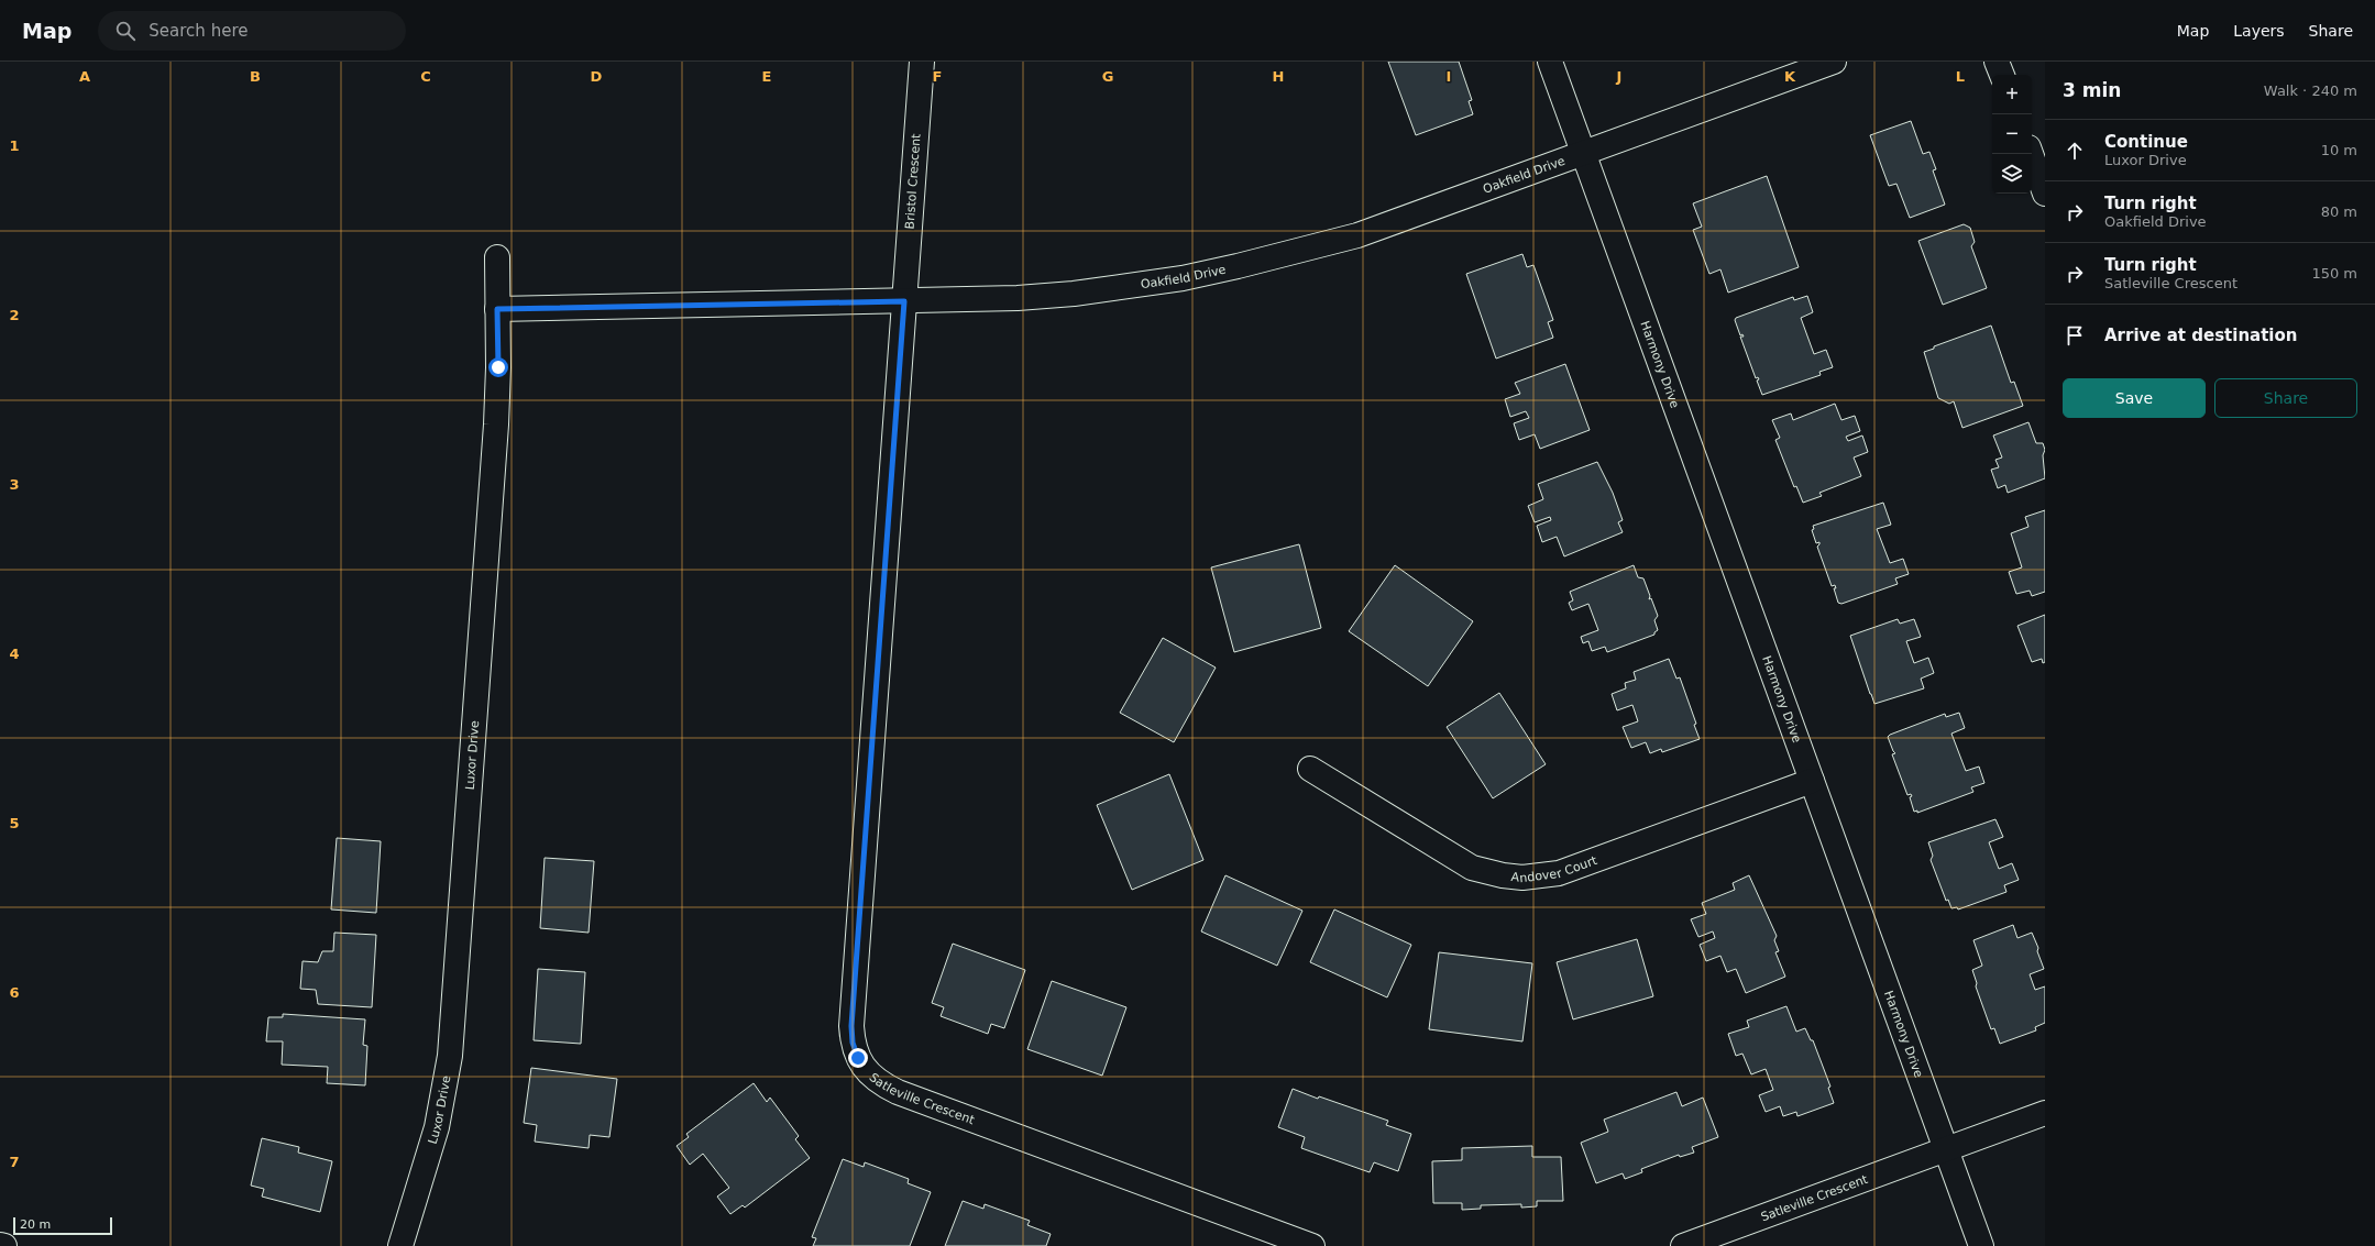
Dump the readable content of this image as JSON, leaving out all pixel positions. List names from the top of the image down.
{
  "streets": {
    "street": [
      "Oakfield Drive",
      "Bristol Crescent",
      "Harmony Drive",
      "Luxor Drive",
      "Andover Court",
      "Satleville Crescent"
    ]
  },
  "crossings": [
    ["Oakfield Drive", "Bristol Crescent"],
    ["Oakfield Drive", "Harmony Drive"],
    ["Oakfield Drive", "Luxor Drive"],
    ["Oakfield Drive", "Satleville Crescent"],
    ["Bristol Crescent", "Satleville Crescent"],
    ["Harmony Drive", "Andover Court"],
    ["Harmony Drive", "Satleville Crescent"]
  ],
  "scale_bar": "20 m",
  "page": {
    "header": "Map",
    "search": "Search here",
    "nav": ["Map", "Layers", "Share"],
    "heading": ["3 min", "Walk · 240 m"],
    "map_buttons": ["+", "−"],
    "list": [
      ["Continue", "Luxor Drive", "10 m"],
      ["Turn right", "Oakfield Drive", "80 m"],
      ["Turn right", "Satleville Crescent", "150 m"],
      "Arrive at destination"
    ],
    "buttons": ["Save", "Share"],
    "scale": "20 m"
  },
  "grid": {
    "columns": [
      "A",
      "B",
      "C",
      "D",
      "E",
      "F",
      "G",
      "H",
      "I",
      "J",
      "K",
      "L"
    ],
    "rows": [
      "1",
      "2",
      "3",
      "4",
      "5",
      "6",
      "7"
    ]
  }
}
